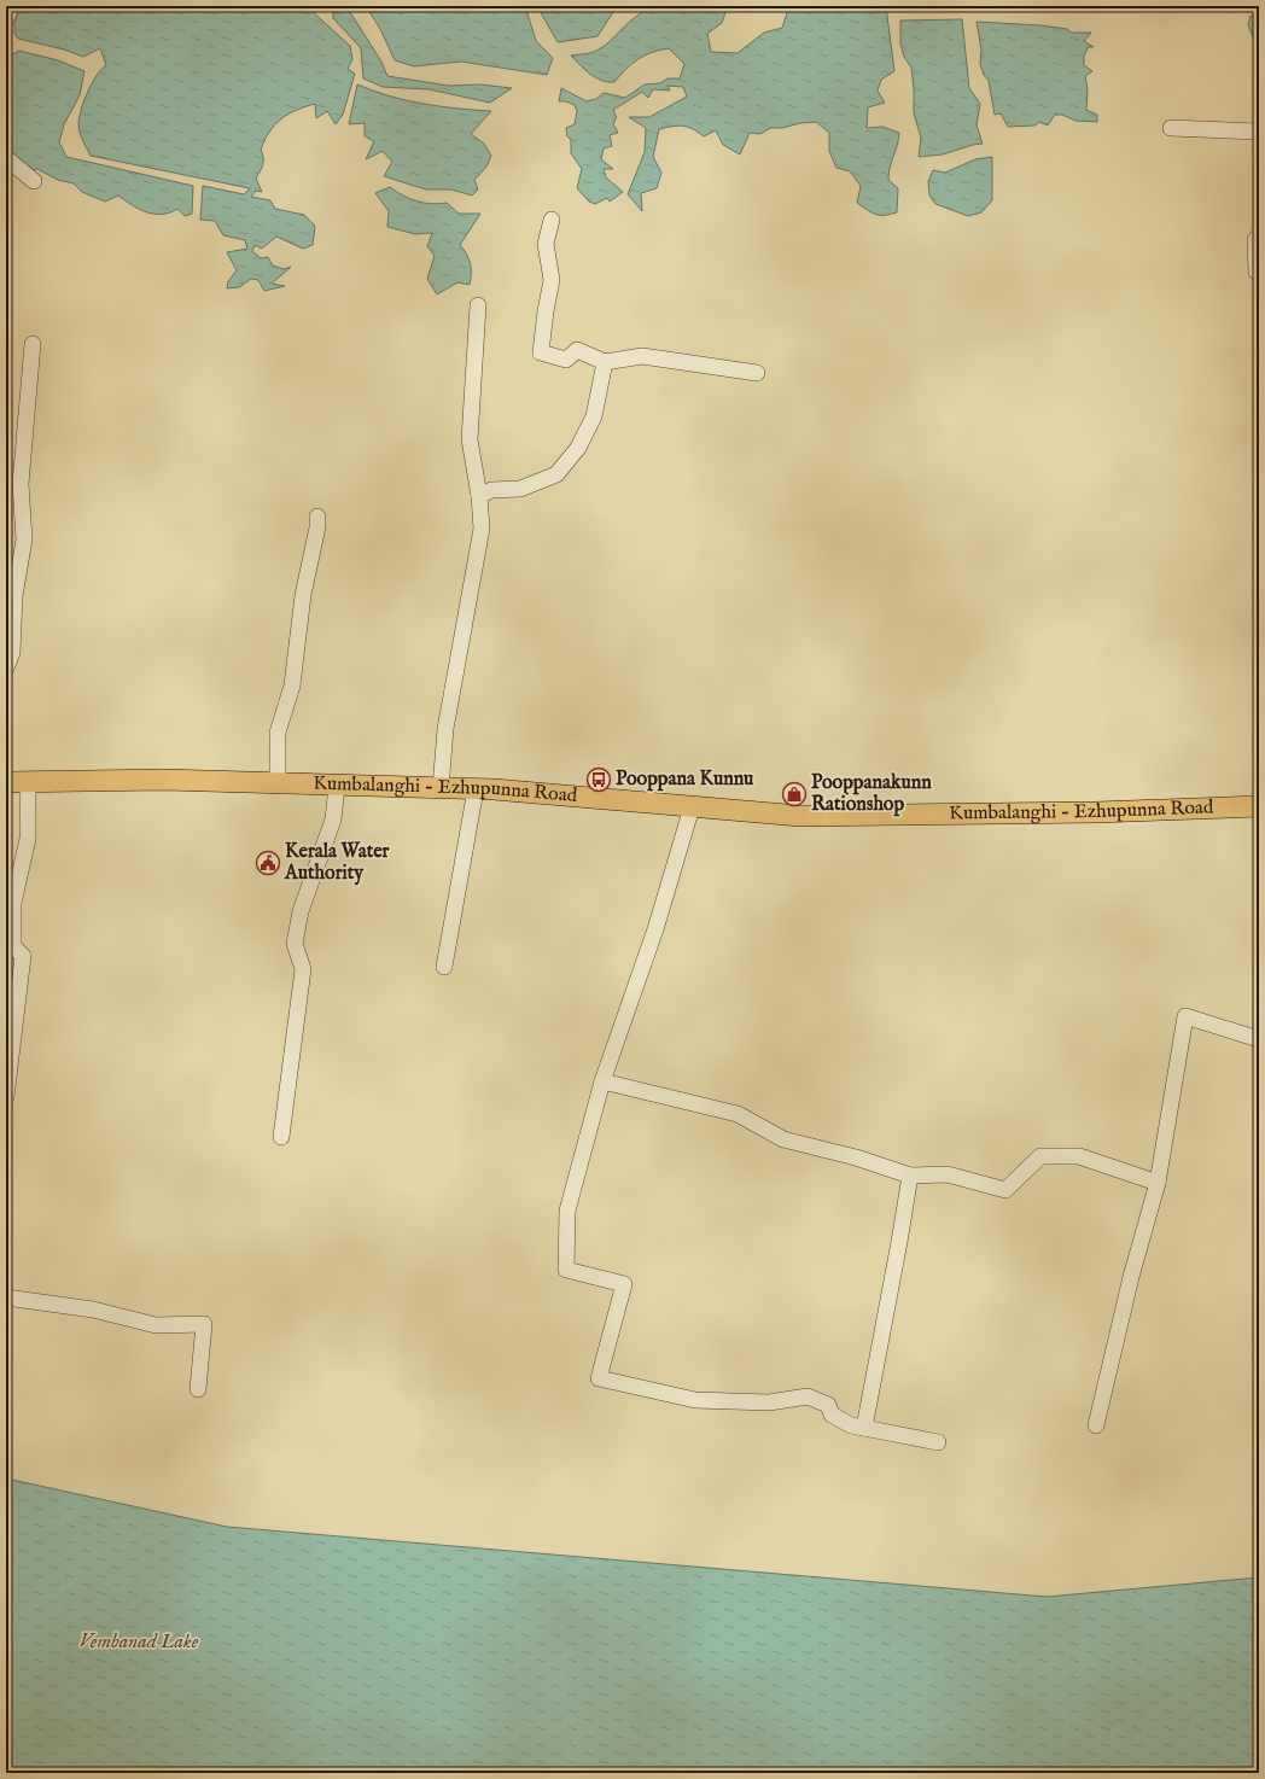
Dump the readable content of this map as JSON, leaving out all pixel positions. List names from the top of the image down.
{
  "streets": {
    "main road": ["Kumbalanghi - Ezhupunna Road"]
  },
  "water": ["Vembanad Lake"],
  "places": {
    "bus stop": ["Pooppana Kunnu"],
    "shop": ["Pooppanakunn Rationshop"],
    "public building": ["Kerala Water Authority"]
  }
}
